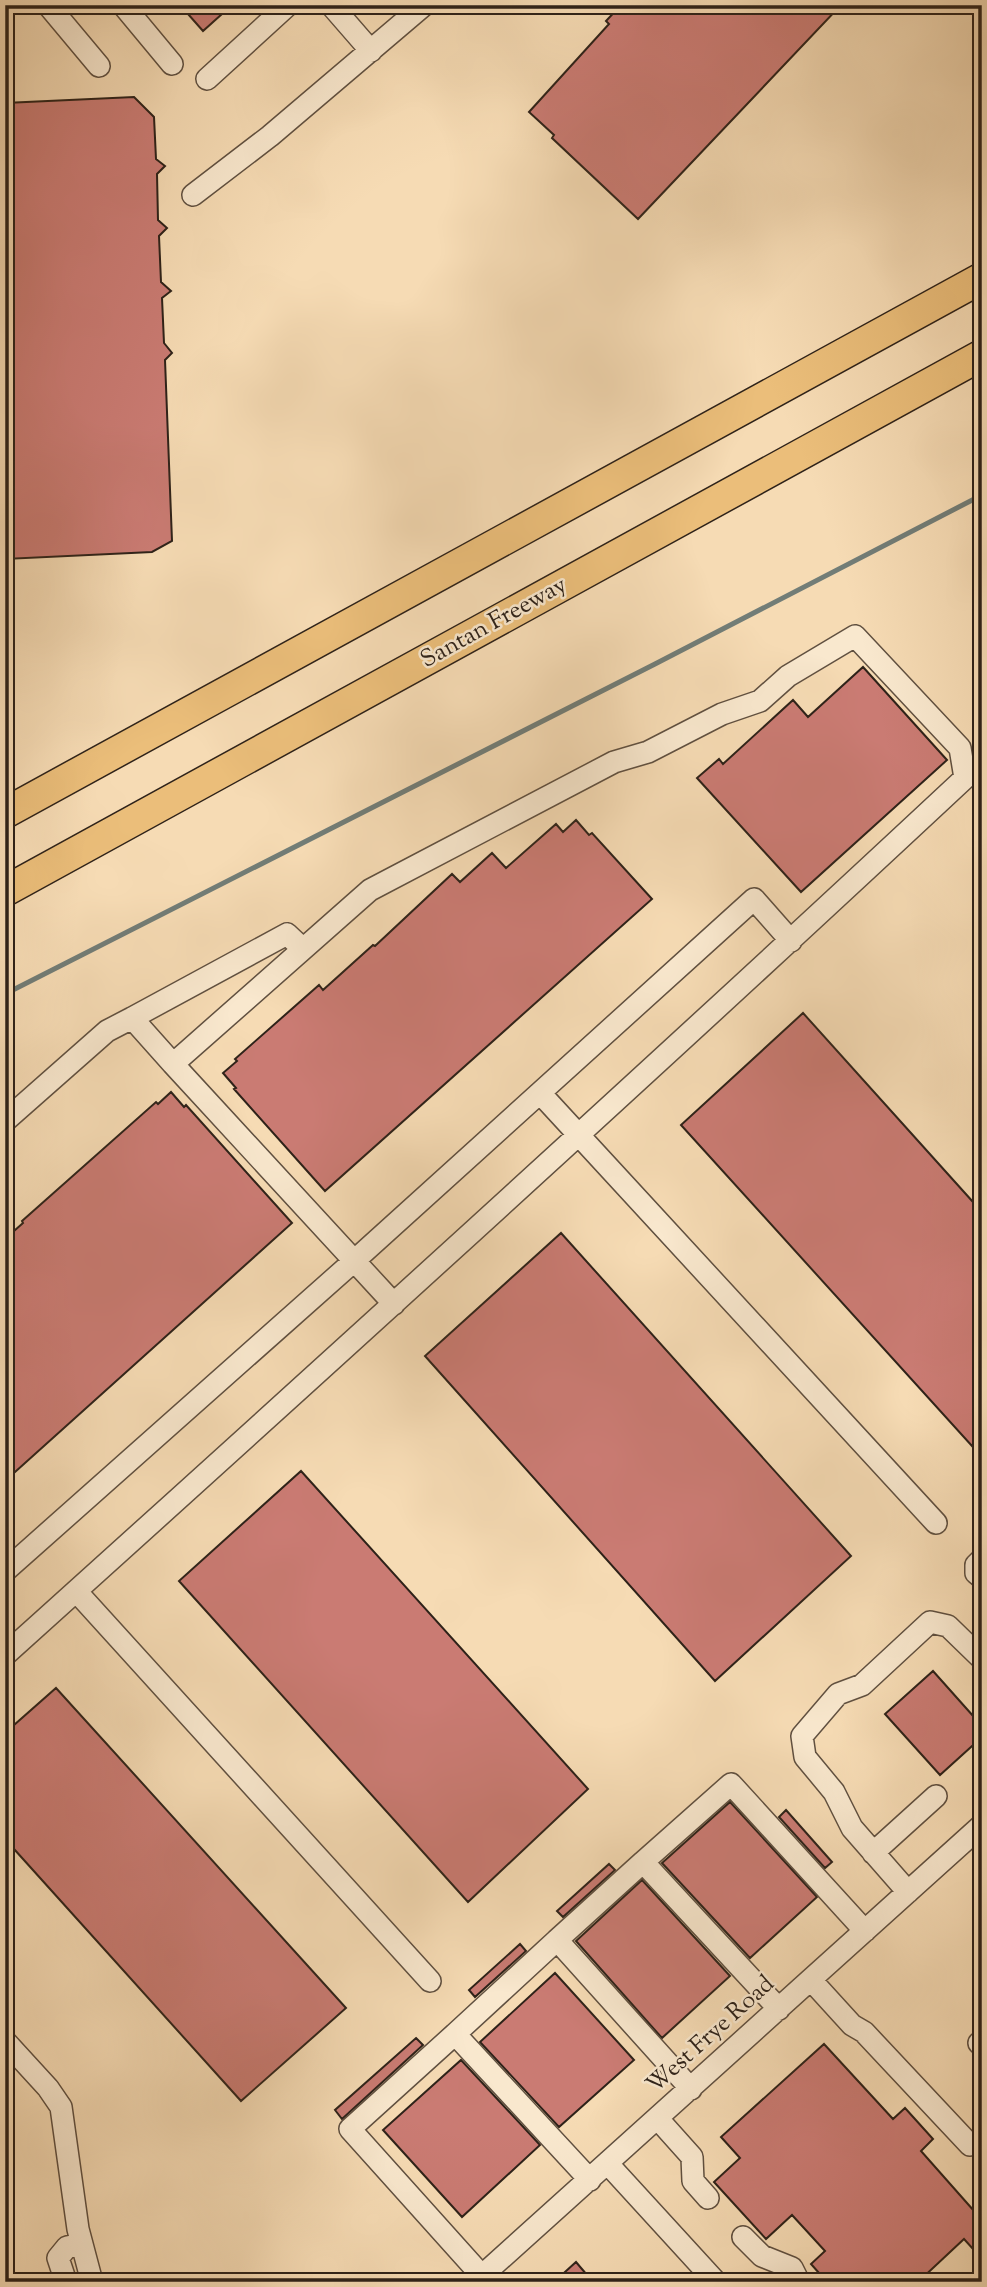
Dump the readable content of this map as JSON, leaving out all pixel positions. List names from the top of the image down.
{
  "streets": {
    "highway": ["Santan Freeway"],
    "street": ["West Frye Road"]
  }
}
